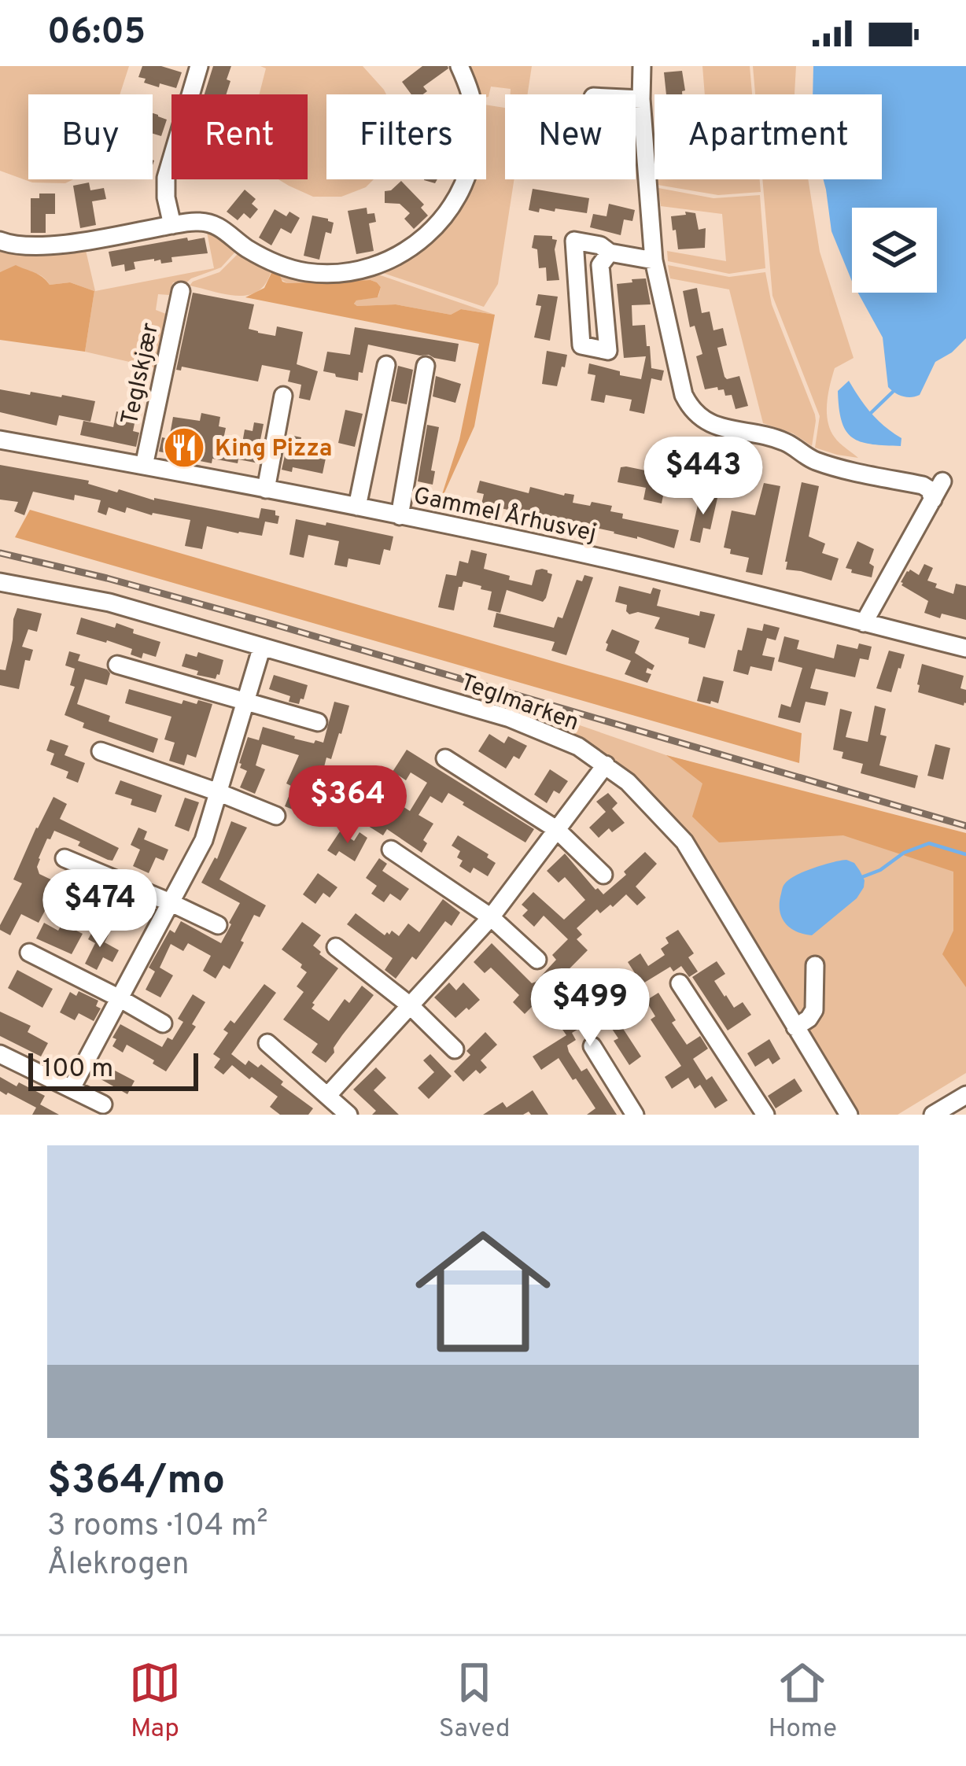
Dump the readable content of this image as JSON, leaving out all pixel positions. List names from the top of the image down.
{
  "streets": {
    "street": ["Teglskjær", "Gammel Århusvej", "Teglmarken"]
  },
  "crossings": [
    ["Teglskjær", "Gammel Århusvej"]
  ],
  "places": {
    "restaurant": ["King Pizza"]
  },
  "scale_bar": "100 m",
  "page": {
    "status": "06:05",
    "chip": [
      "Buy",
      "Rent",
      "Filters",
      "New",
      "Apartment"
    ],
    "price": [
      "$443",
      "$364",
      "$474",
      "$499"
    ],
    "scale": "100 m",
    "list": [
      {
        "name": "$364/mo",
        "note": "3 rooms · 104 m² · Ålekrogen"
      }
    ],
    "tabs": ["Map", "Saved", "Home"]
  }
}
